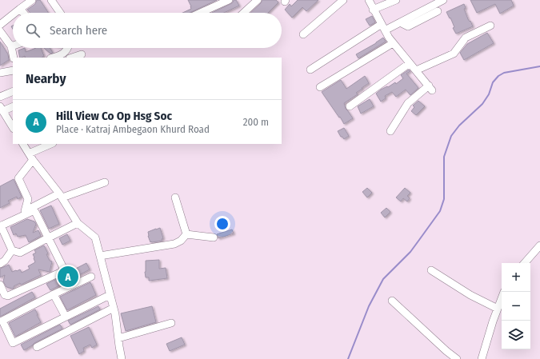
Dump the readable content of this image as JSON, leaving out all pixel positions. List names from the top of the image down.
{
  "page": {
    "search": "Search here",
    "heading": "Nearby",
    "list": [
      {
        "mark": "A",
        "name": "Hill View Co Op Hsg Soc",
        "note": "Place · Katraj Ambegaon Khurd Road",
        "value": "200 m"
      }
    ],
    "map_buttons": ["+", "−"],
    "pins": "A"
  }
}
